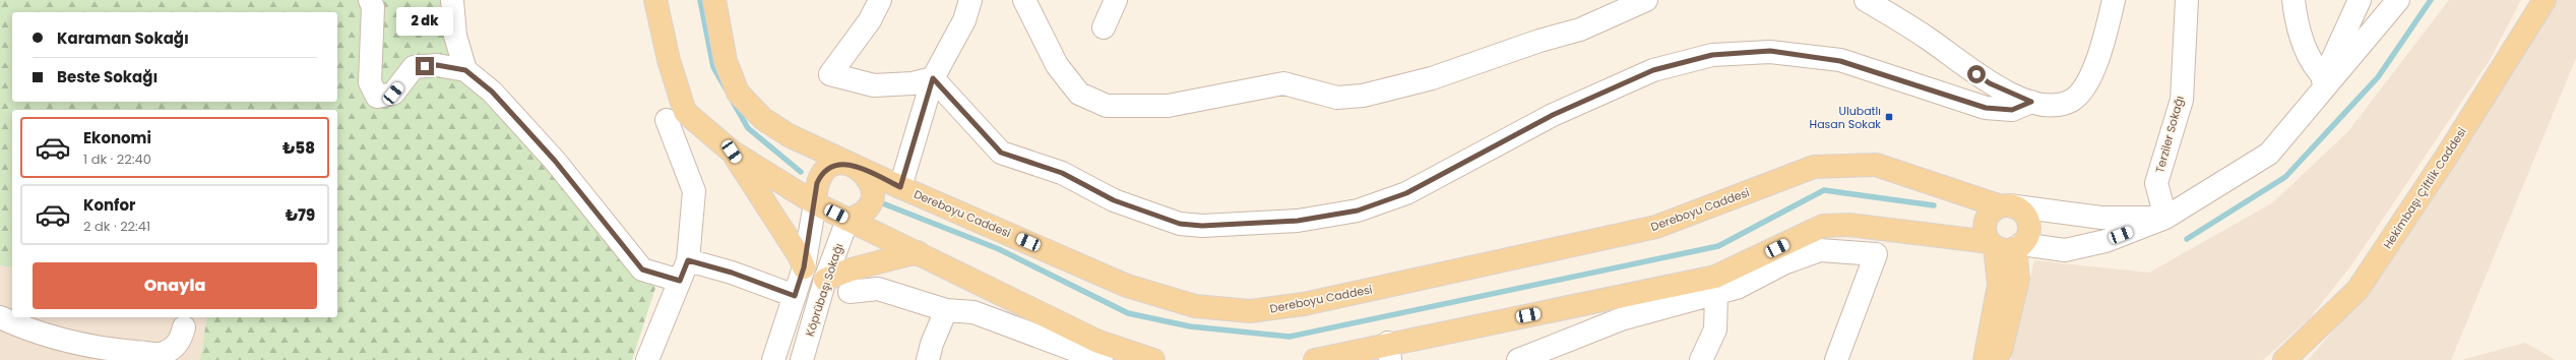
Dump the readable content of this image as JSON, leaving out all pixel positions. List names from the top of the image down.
{
  "streets": {
    "main road": ["Hekimbaşı Çiftlik Caddesi", "Dereboyu Caddesi"],
    "street": ["Terziler Sokağı", "Köprübaşı Sokağı"]
  },
  "crossings": [
    ["Dereboyu Caddesi", "Köprübaşı Sokağı"]
  ],
  "places": {
    "transit": ["Ulubatlı Hasan Sokak"]
  },
  "page": {
    "bubble": "2 dk",
    "banner": ["Karaman Sokağı", "Beste Sokağı"],
    "list": [
      {
        "name": "Ekonomi",
        "note": "1 dk · 22:40",
        "value": "₺58"
      },
      {
        "name": "Konfor",
        "note": "2 dk · 22:41",
        "value": "₺79"
      }
    ],
    "buttons": "Onayla"
  }
}
